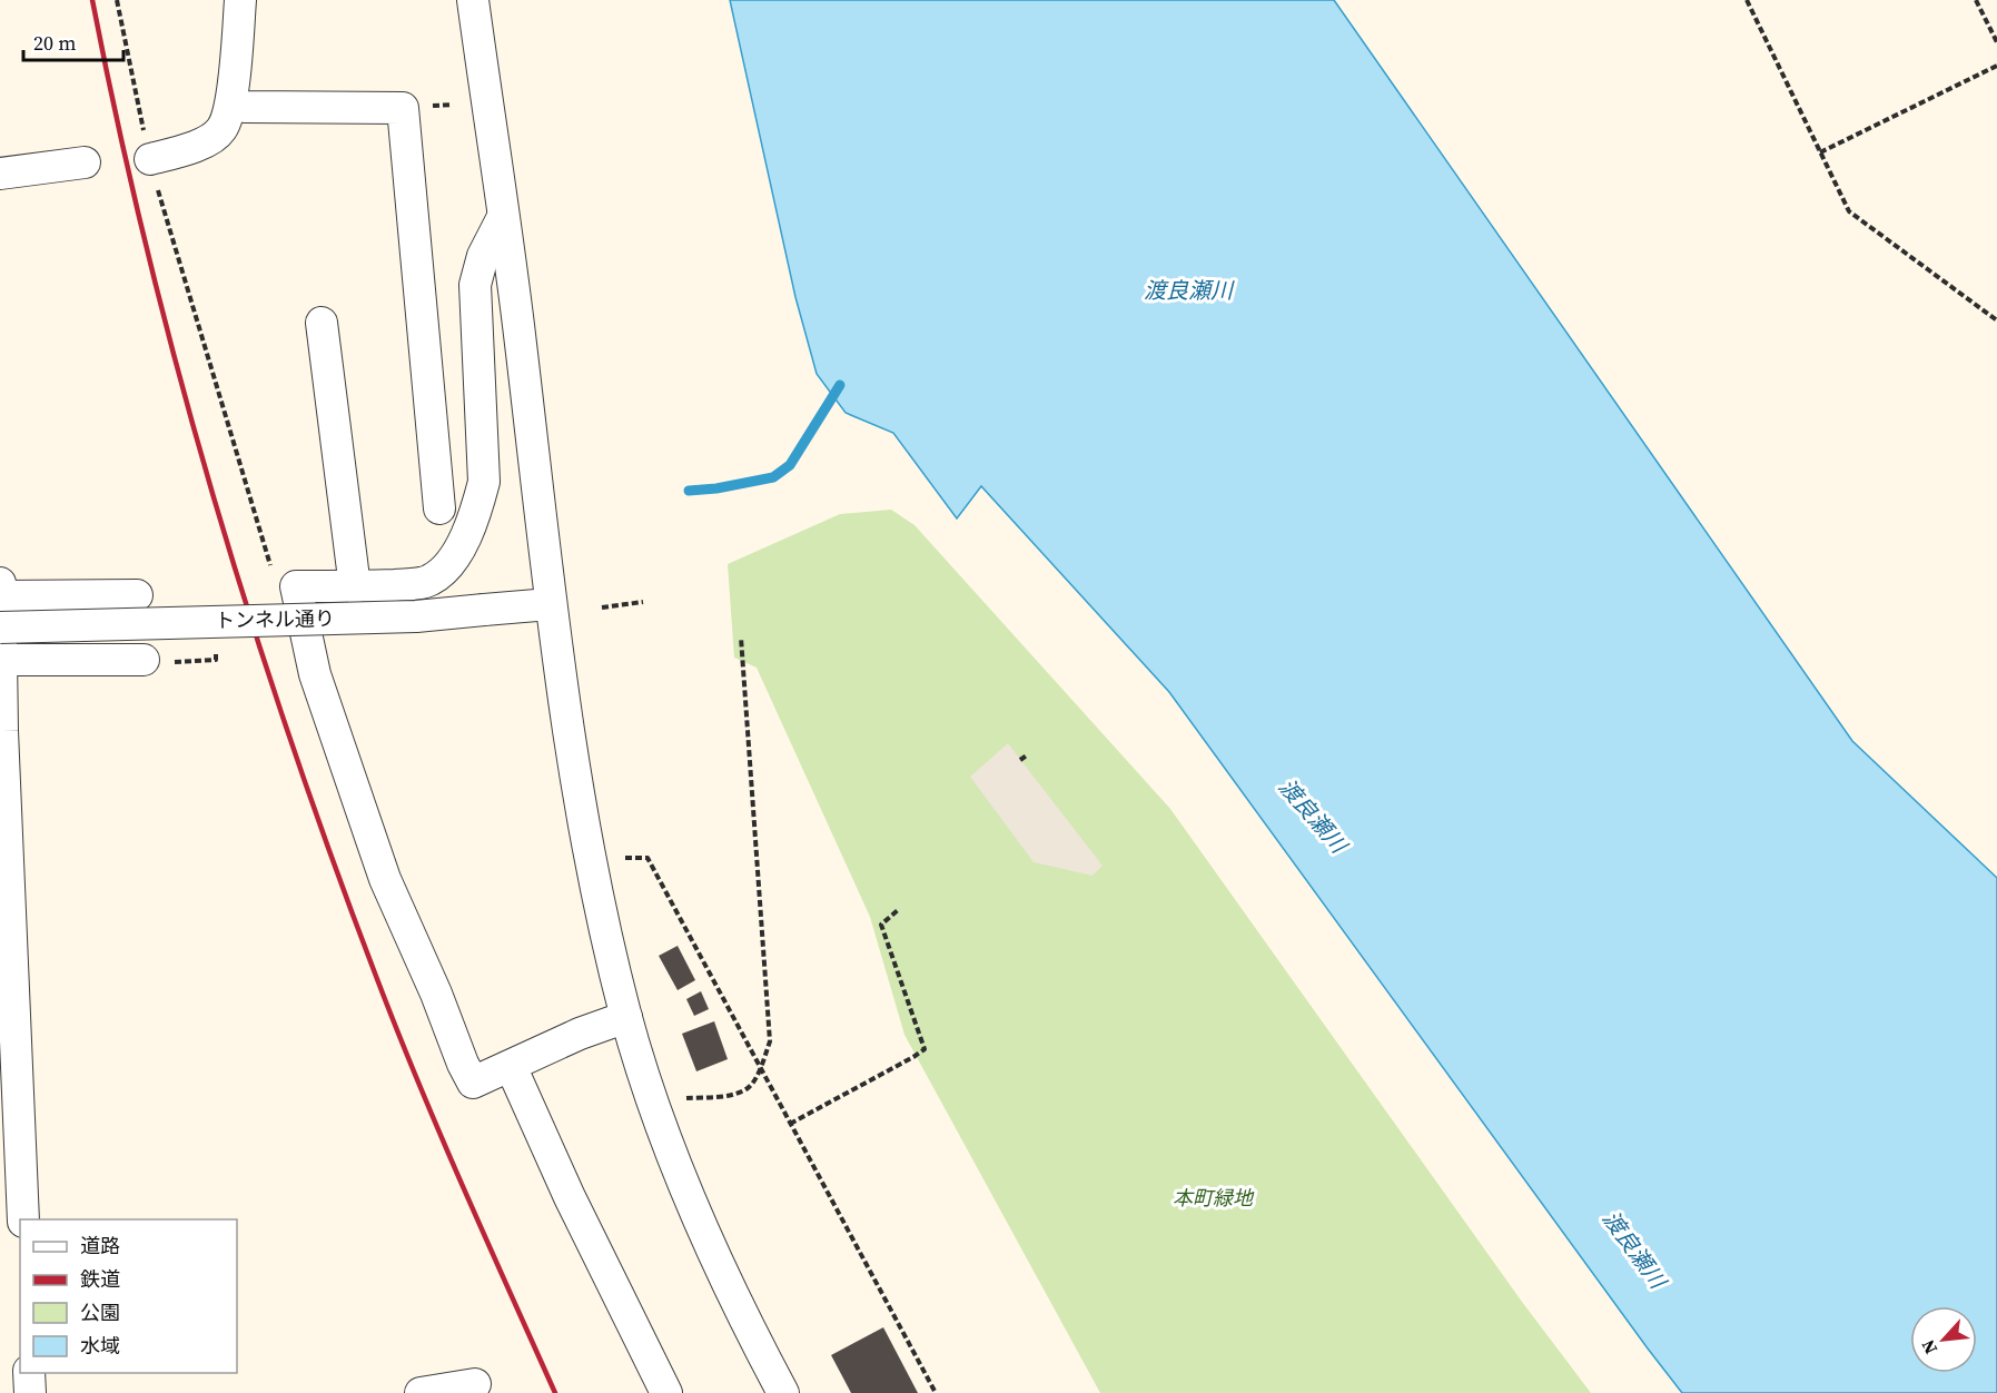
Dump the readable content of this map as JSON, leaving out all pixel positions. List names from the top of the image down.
{
  "streets": {
    "street": ["トンネル通り"]
  },
  "water": ["渡良瀬川"],
  "parks": ["本町緑地"],
  "legend": [
    "道路",
    "鉄道",
    "公園",
    "水域"
  ],
  "scale_bar": "20 m",
  "north": "bottom left"
}
